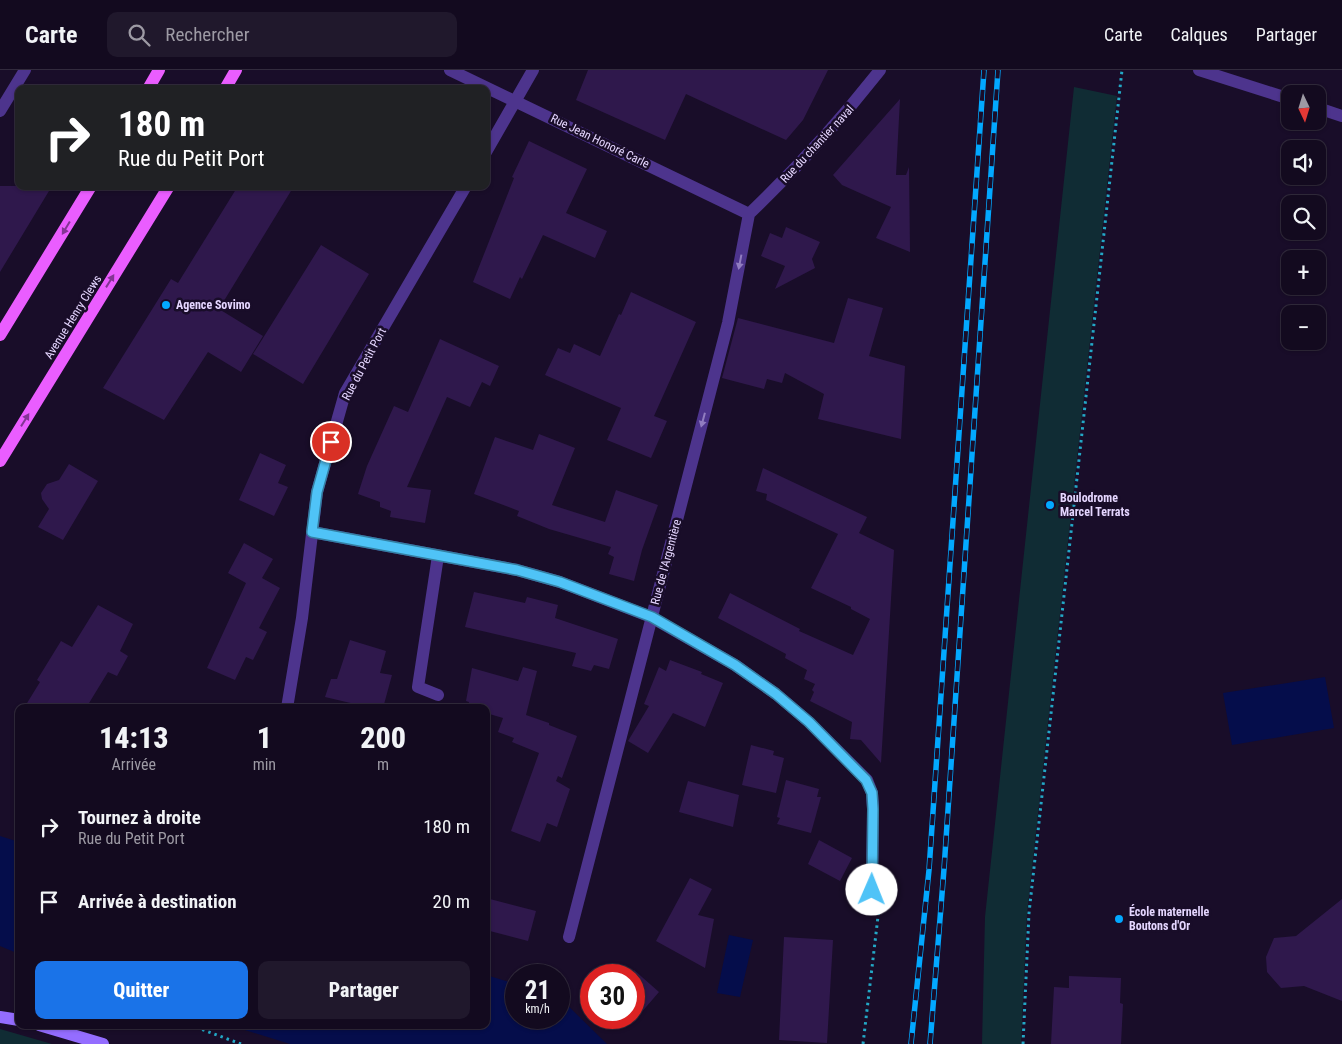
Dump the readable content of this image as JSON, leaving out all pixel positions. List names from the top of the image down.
{
  "streets": {
    "main road": ["Avenue Henry Clews"],
    "street": [
      "Rue Jean Honoré Carle",
      "Rue du chantier naval",
      "Rue du Petit Port",
      "Rue de l'Argentière"
    ]
  },
  "crossings": [
    ["Rue Jean Honoré Carle", "Rue du chantier naval"],
    ["Rue Jean Honoré Carle", "Rue de l'Argentière"],
    ["Rue du chantier naval", "Rue de l'Argentière"]
  ],
  "one_way": ["Rue de l'Argentière"],
  "places": ["Agence Sovimo", "Boulodrome Marcel Terrats", "École maternelle Boutons d'Or"],
  "north": "bottom",
  "page": {
    "header": "Carte",
    "search": "Rechercher",
    "nav": ["Carte", "Calques", "Partager"],
    "map_buttons": ["+", "−"],
    "turn": ["180 m", "Rue du Petit Port"],
    "eta": [
      "14:13",
      "Arrivée",
      "1",
      "min",
      "200",
      "m"
    ],
    "list": [
      {
        "name": "Tournez à droite",
        "note": "Rue du Petit Port",
        "value": "180 m"
      },
      {
        "name": "Arrivée à destination",
        "value": "20 m"
      }
    ],
    "buttons": ["Quitter", "Partager"],
    "speed": "21 km/h",
    "limit": "30"
  }
}
